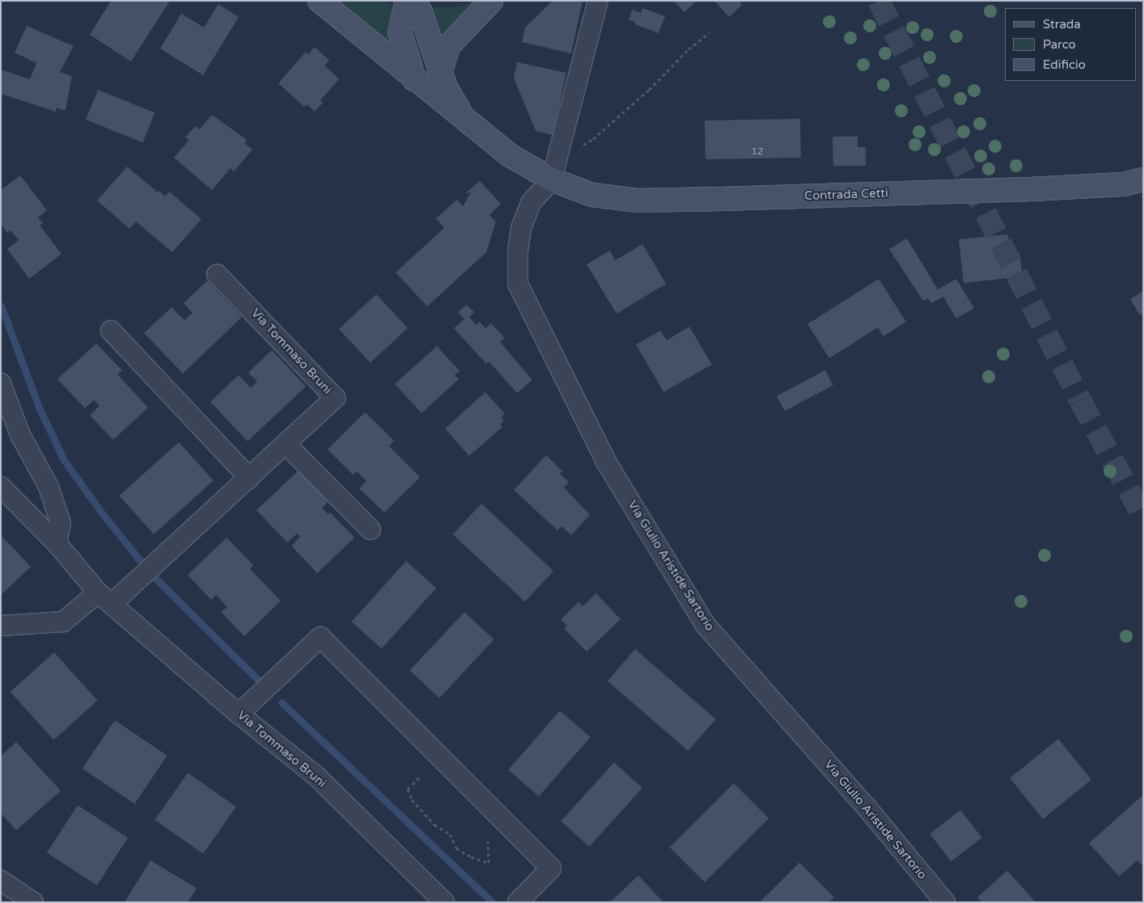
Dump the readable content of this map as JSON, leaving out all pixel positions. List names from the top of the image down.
{
  "streets": {
    "main road": ["Contrada Cetti"],
    "street": ["Via Tommaso Bruni", "Via Giulio Aristide Sartorio"]
  },
  "crossings": [
    ["Contrada Cetti", "Via Giulio Aristide Sartorio"]
  ],
  "house_numbers": ["12"],
  "legend": ["Strada", "Parco", "Edificio"]
}
